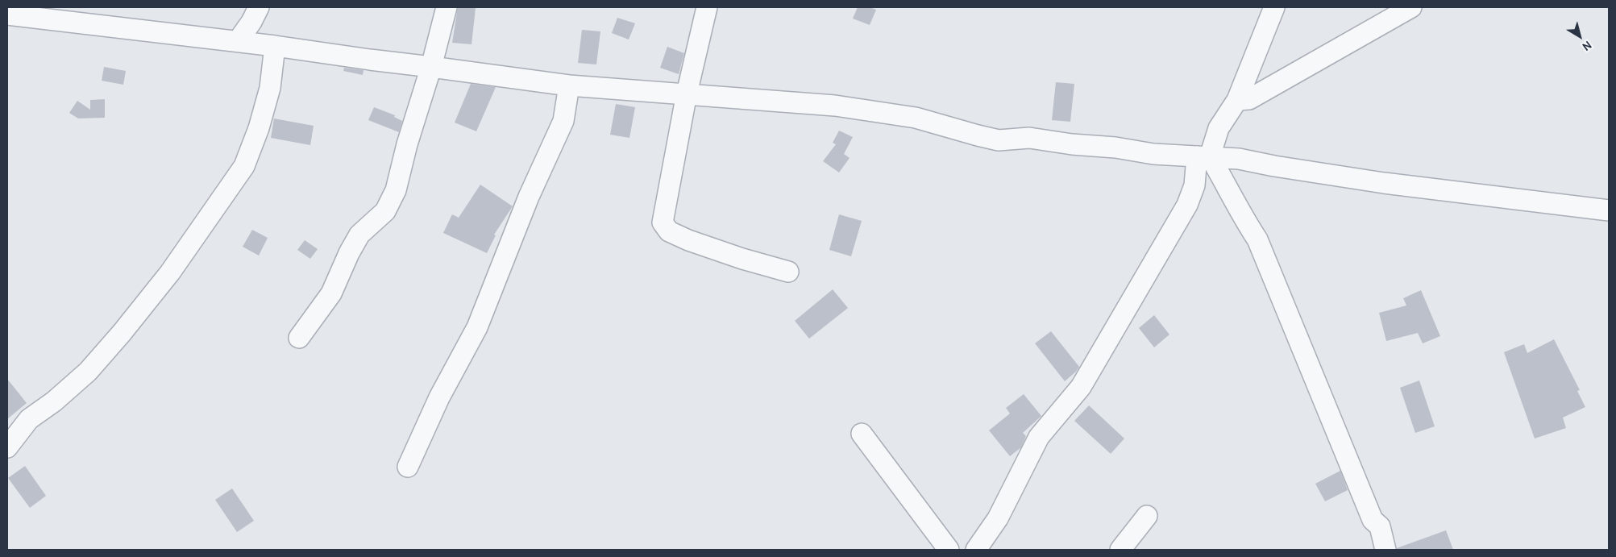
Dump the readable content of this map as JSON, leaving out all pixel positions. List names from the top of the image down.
{
  "north": "bottom right"
}
